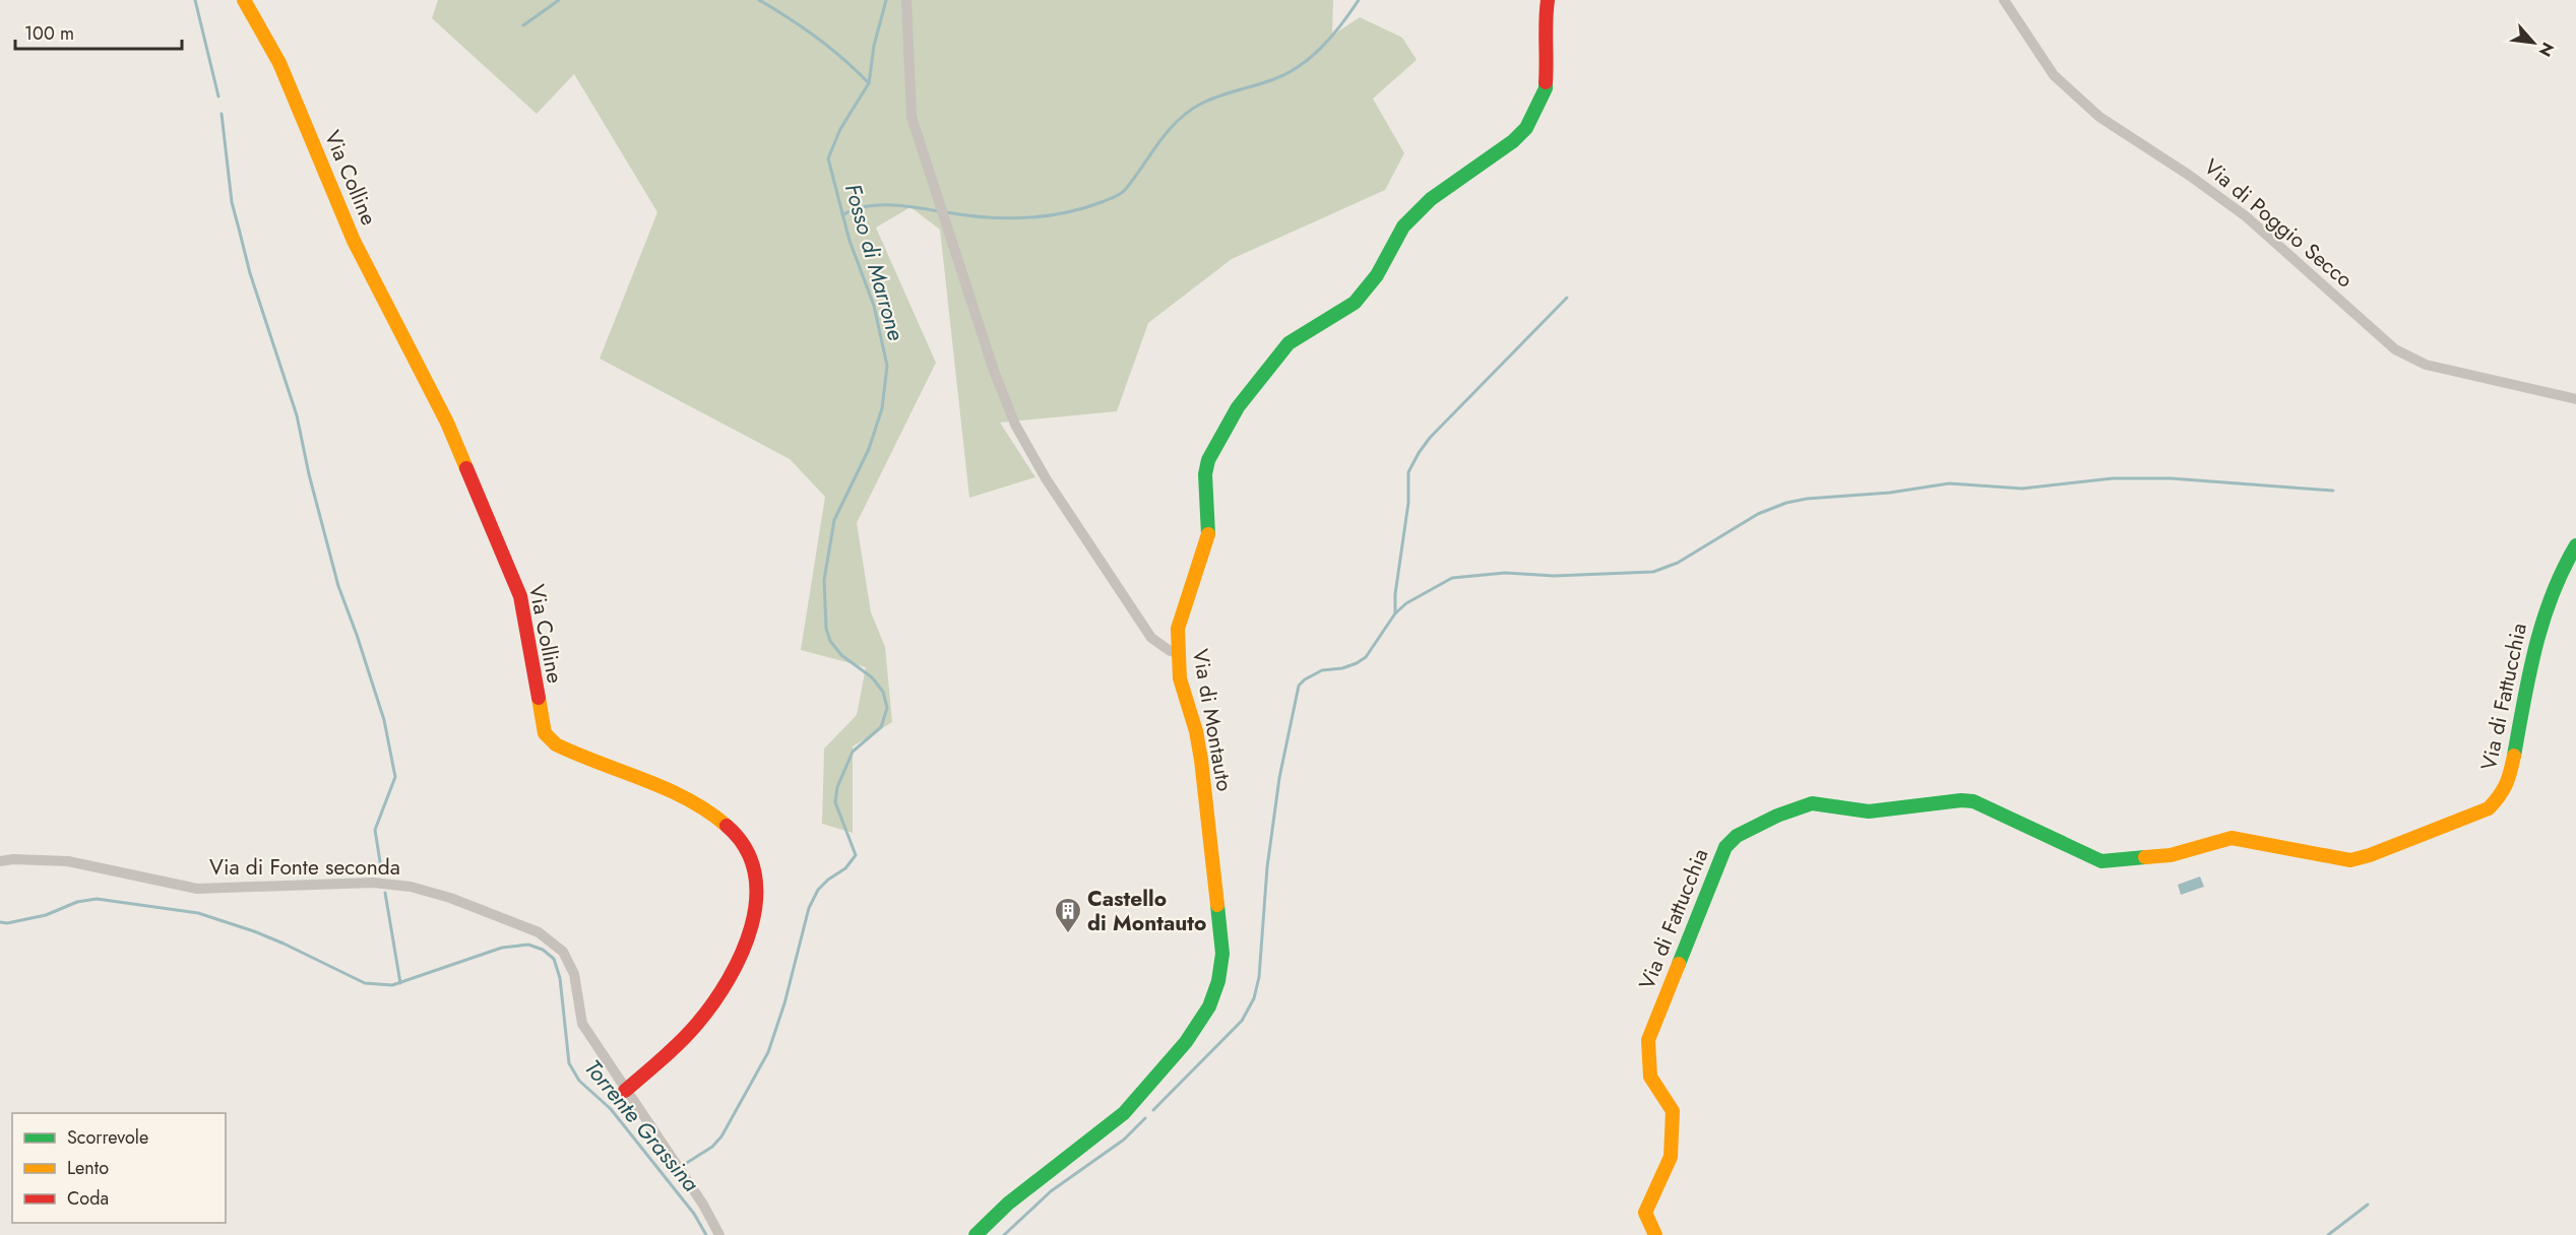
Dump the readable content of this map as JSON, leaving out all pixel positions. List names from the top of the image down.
{
  "streets": {
    "street": [
      "Via Colline",
      "Via di Poggio Secco",
      "Via di Fattucchia",
      "Via di Montauto",
      "Via di Fonte seconda"
    ]
  },
  "crossings": [
    ["Via Colline", "Via di Fonte seconda"]
  ],
  "water": ["Fosso di Marrone", "Torrente Grassina"],
  "places": {
    "building": ["Castello di Montauto"]
  },
  "legend": ["Scorrevole", "Lento", "Coda"],
  "scale_bar": "100 m",
  "north": "bottom right"
}
